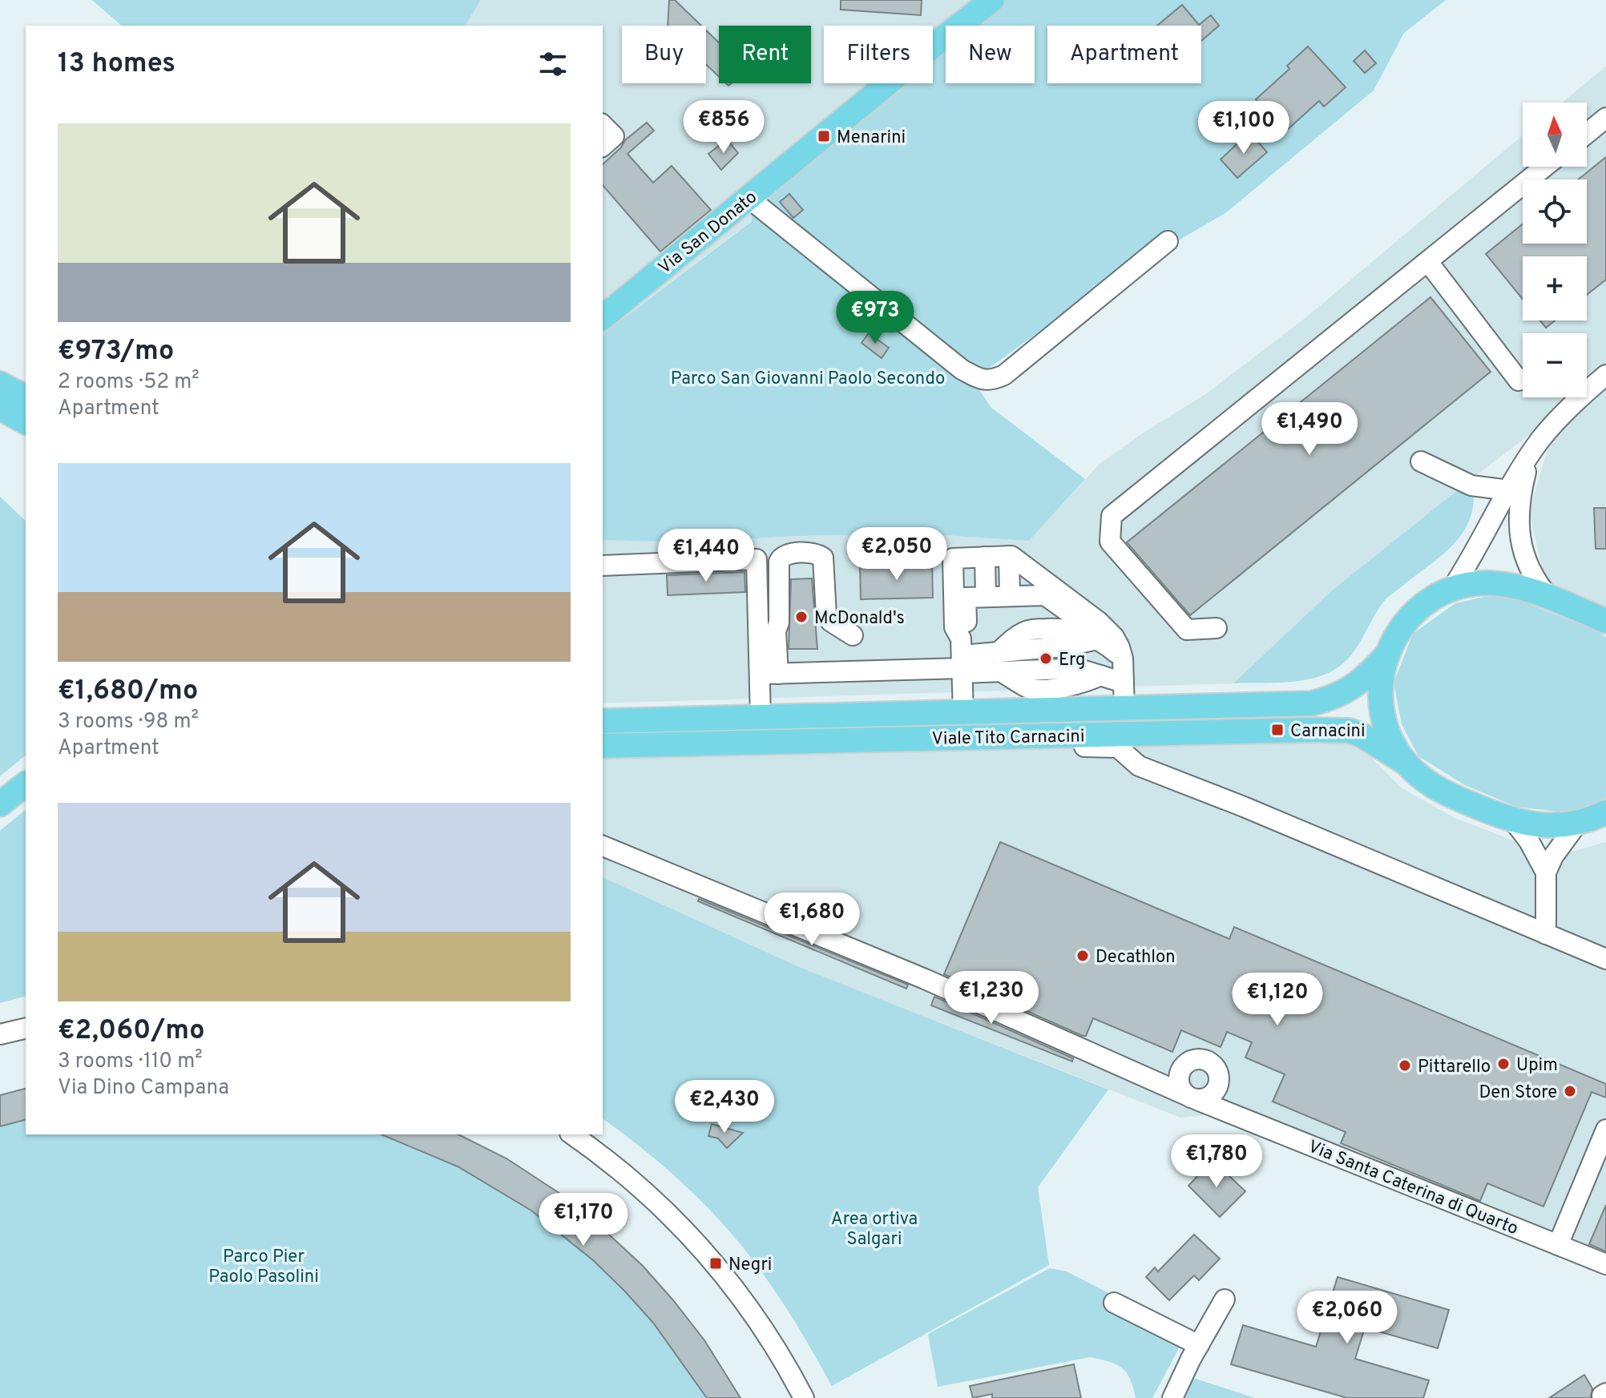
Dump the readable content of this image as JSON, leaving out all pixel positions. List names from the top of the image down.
{
  "streets": {
    "main road": ["Via San Donato", "Viale Tito Carnacini"],
    "street": ["Via Santa Caterina di Quarto"]
  },
  "parks": ["Parco San Giovanni Paolo Secondo", "Area ortiva Salgari", "Parco Pier Paolo Pasolini"],
  "places": {
    "transit": ["Menarini", "Carnacini", "Negri"],
    "other": [
      "McDonald's",
      "Erg",
      "Decathlon",
      "Upim",
      "Pittarello",
      "Den Store"
    ]
  },
  "north": "top",
  "page": {
    "chip": [
      "Buy",
      "Rent",
      "Filters",
      "New",
      "Apartment"
    ],
    "heading": "13 homes",
    "price": [
      "€856",
      "€1,100",
      "€973",
      "€1,490",
      "€2,050",
      "€1,440",
      "€1,680",
      "€1,230",
      "€1,120",
      "€2,430",
      "€1,780",
      "€1,170",
      "€2,060"
    ],
    "map_buttons": ["+", "−"],
    "list": [
      {
        "name": "€973/mo",
        "note": "2 rooms · 52 m² · Apartment"
      },
      {
        "name": "€1,680/mo",
        "note": "3 rooms · 98 m² · Apartment"
      },
      {
        "name": "€2,060/mo",
        "note": "3 rooms · 110 m² · Via Dino Campana"
      }
    ]
  }
}
